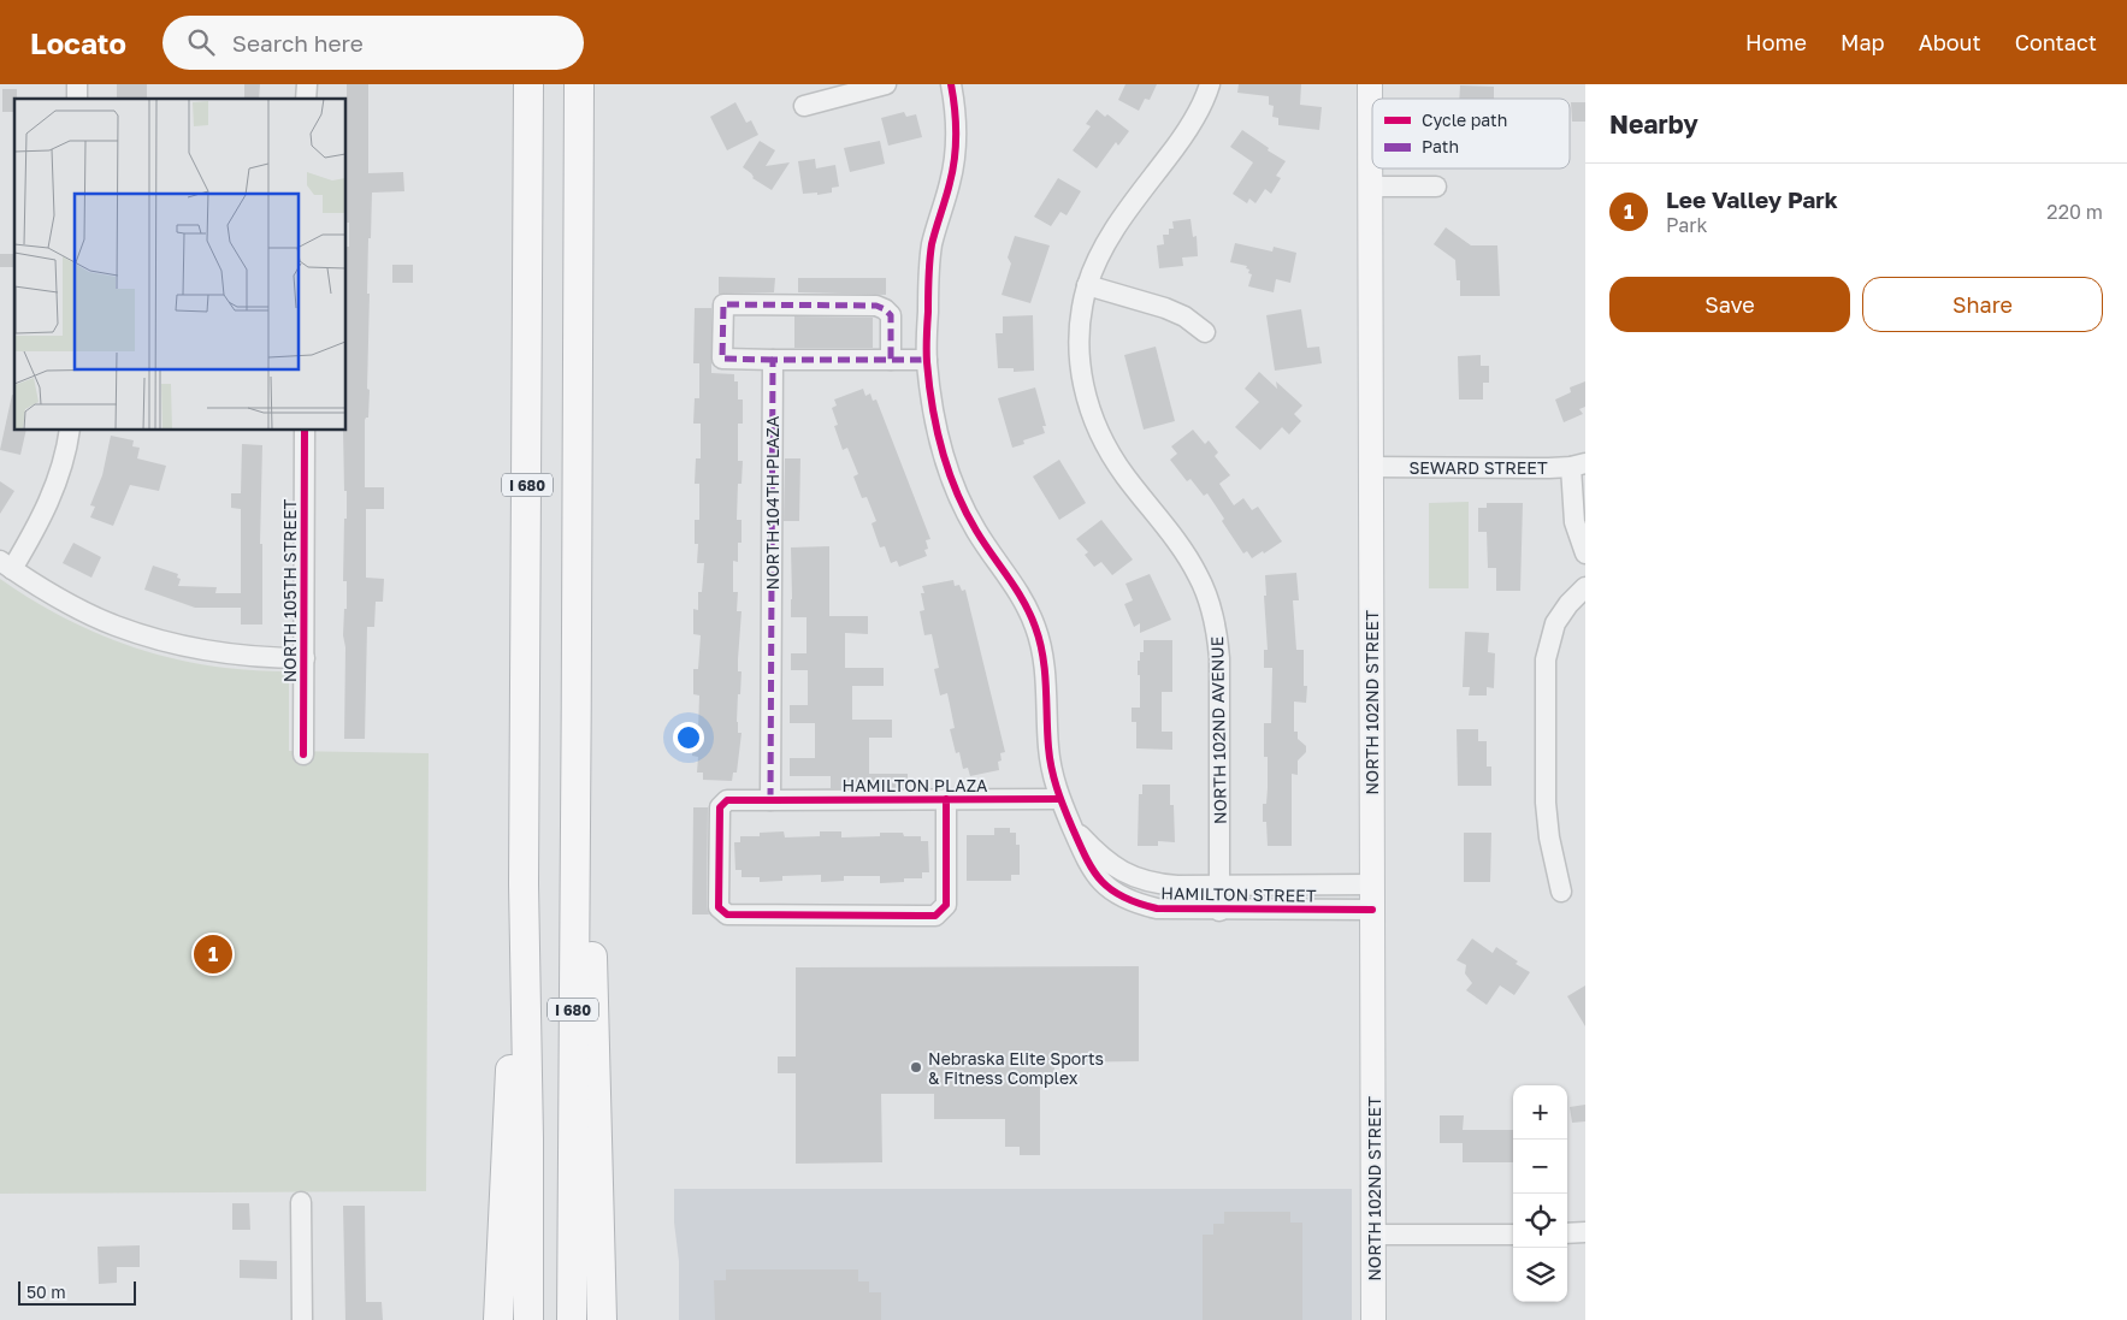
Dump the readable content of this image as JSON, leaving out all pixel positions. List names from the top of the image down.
{
  "streets": {
    "highway": ["I 680"],
    "main road": ["NORTH 102ND STREET"],
    "street": [
      "SEWARD STREET",
      "NORTH 104TH PLAZA",
      "NORTH 105TH STREET",
      "NORTH 102ND AVENUE",
      "HAMILTON PLAZA",
      "HAMILTON STREET"
    ]
  },
  "crossings": [
    ["SEWARD STREET", "NORTH 102ND STREET"],
    ["NORTH 104TH PLAZA", "HAMILTON PLAZA"],
    ["NORTH 102ND STREET", "HAMILTON STREET"],
    ["NORTH 102ND AVENUE", "HAMILTON STREET"]
  ],
  "places": ["Nebraska Elite Sports & Fitness Complex"],
  "legend": ["Cycle path", "Path"],
  "scale_bar": "50 m",
  "page": {
    "header": "Locato",
    "search": "Search here",
    "nav": [
      "Home",
      "Map",
      "About",
      "Contact"
    ],
    "heading": "Nearby",
    "list": [
      {
        "mark": "1",
        "name": "Lee Valley Park",
        "note": "Park",
        "value": "220 m"
      }
    ],
    "buttons": ["Save", "Share"],
    "pins": "1",
    "map_buttons": ["+", "−"],
    "scale": "50 m"
  }
}
